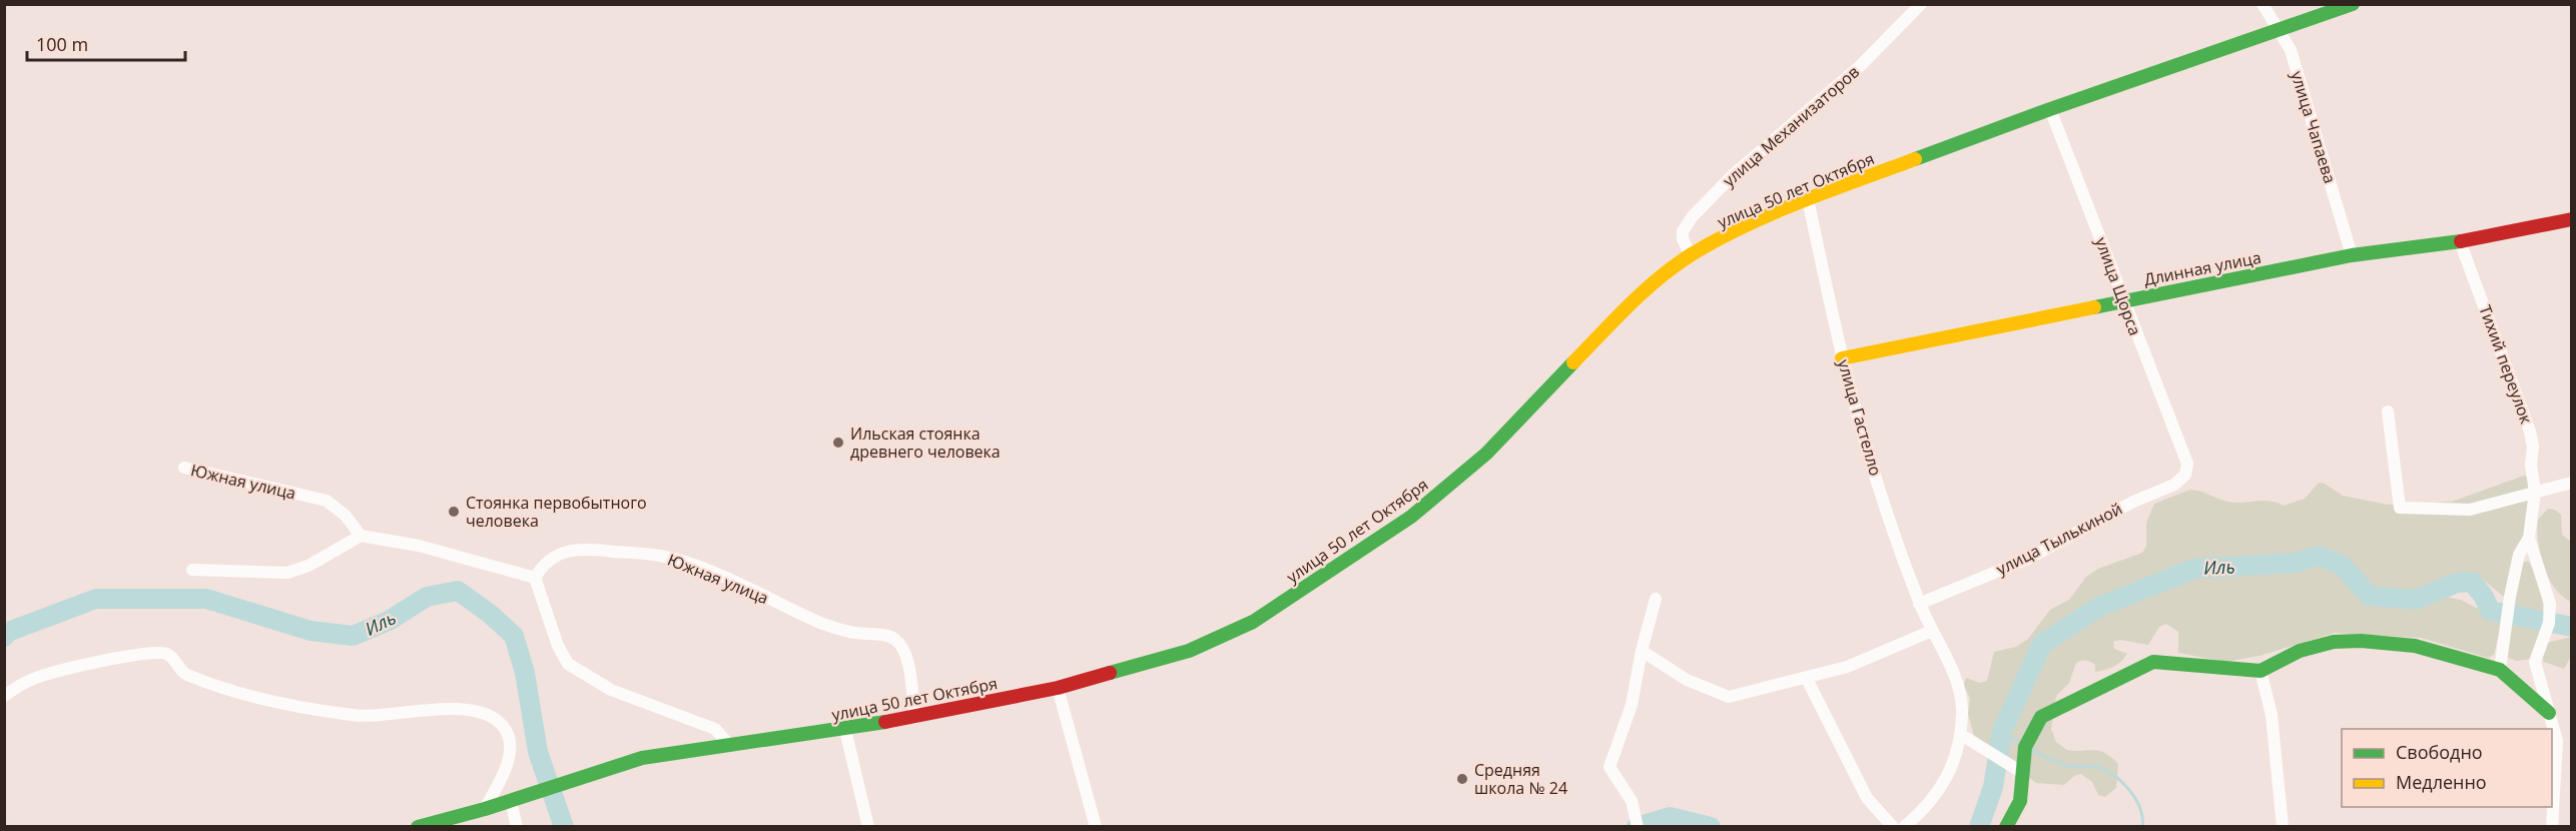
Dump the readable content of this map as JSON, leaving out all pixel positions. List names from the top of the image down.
{
  "streets": {
    "street": [
      "улица Механизаторов",
      "улица Чапаева",
      "улица 50 лет Октября",
      "Длинная улица",
      "улица Щорса",
      "Тихий переулок",
      "улица Гастелло",
      "Южная улица",
      "улица Тылькиной"
    ]
  },
  "crossings": [
    ["улица Механизаторов", "улица 50 лет Октября"],
    ["улица Чапаева", "улица 50 лет Октября"],
    ["улица Чапаева", "Длинная улица"],
    ["улица 50 лет Октября", "улица Щорса"],
    ["улица 50 лет Октября", "улица Гастелло"],
    ["улица 50 лет Октября", "Южная улица"],
    ["Длинная улица", "улица Щорса"],
    ["Длинная улица", "Тихий переулок"],
    ["Длинная улица", "улица Гастелло"],
    ["улица Щорса", "улица Тылькиной"],
    ["улица Гастелло", "улица Тылькиной"]
  ],
  "water": ["Иль"],
  "places": ["Ильская стоянка древнего человека", "Стоянка первобытного человека", "Средняя школа № 24"],
  "legend": ["Свободно", "Медленно"],
  "scale_bar": "100 m"
}
